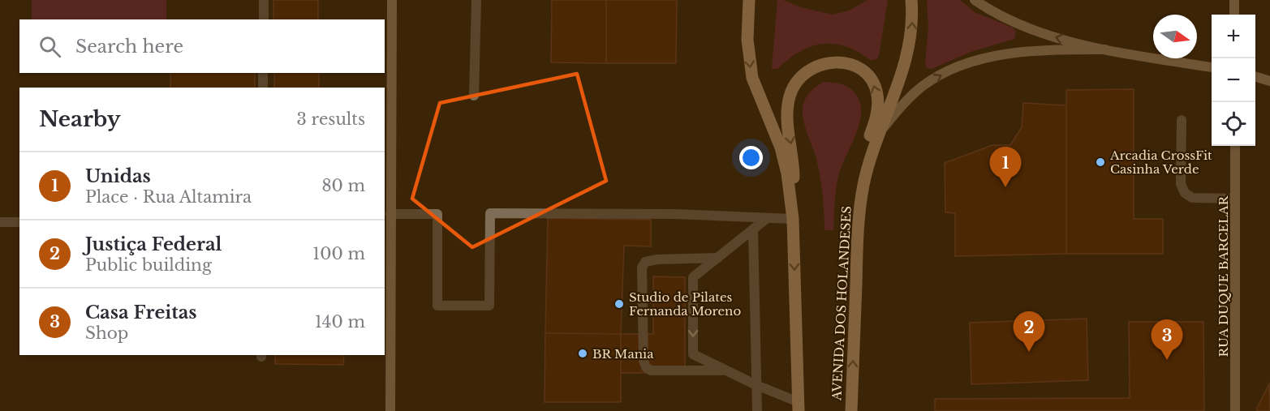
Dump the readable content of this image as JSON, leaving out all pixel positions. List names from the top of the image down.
{
  "streets": {
    "main road": ["AVENIDA DOS HOLANDESES"],
    "street": ["RUA DUQUE BARCELAR"]
  },
  "places": ["Arcadia CrossFit Casinha Verde", "Studio de Pilates Fernanda Moreno", "BR Mania"],
  "north": "right",
  "page": {
    "map_buttons": ["+", "−"],
    "search": "Search here",
    "heading": ["Nearby", "3 results"],
    "pins": ["1", "2", "3"],
    "list": [
      {
        "mark": "1",
        "name": "Unidas",
        "note": "Place · Rua Altamira",
        "value": "80 m"
      },
      {
        "mark": "2",
        "name": "Justiça Federal",
        "note": "Public building",
        "value": "100 m"
      },
      {
        "mark": "3",
        "name": "Casa Freitas",
        "note": "Shop",
        "value": "140 m"
      }
    ]
  }
}
